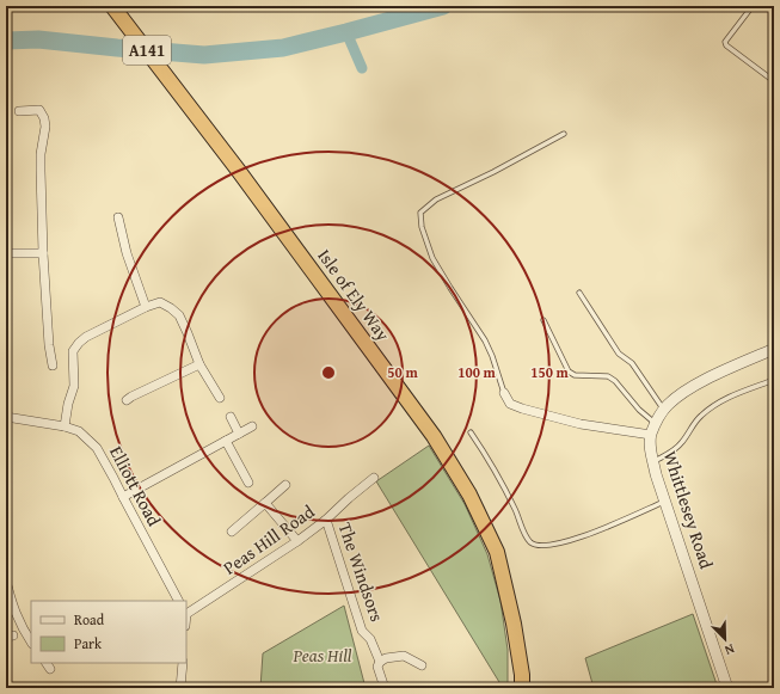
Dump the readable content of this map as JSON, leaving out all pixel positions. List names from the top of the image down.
{
  "streets": {
    "highway": ["A141", "Isle of Ely Way"],
    "street": [
      "Elliott Road",
      "Whittlesey Road",
      "Peas Hill Road",
      "The Windsors"
    ]
  },
  "crossings": [
    ["Peas Hill Road", "The Windsors"]
  ],
  "parks": ["Peas Hill"],
  "legend": ["Road", "Park"],
  "north": "bottom right",
  "rings": ["50 m", "100 m", "150 m"]
}
